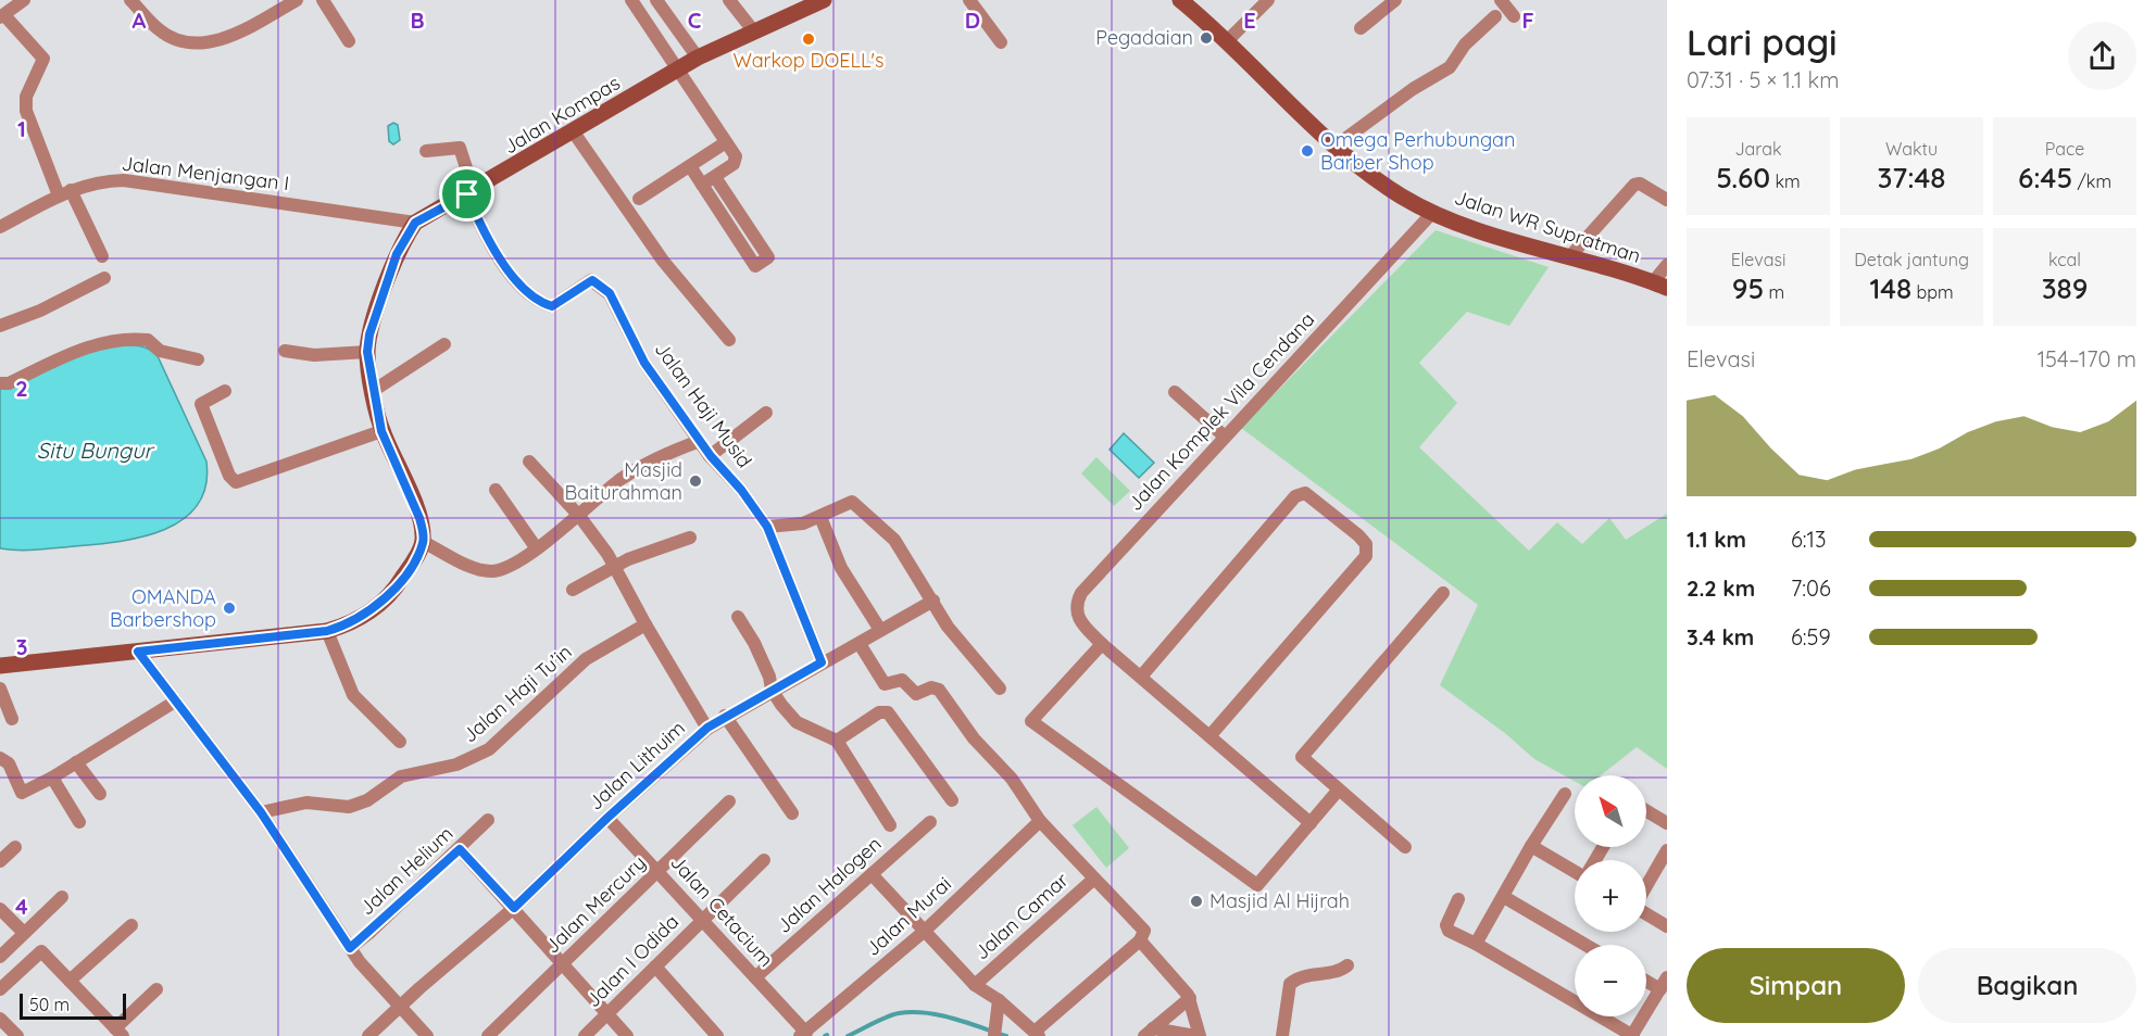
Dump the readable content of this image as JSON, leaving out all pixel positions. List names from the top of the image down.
{
  "streets": {
    "main road": ["Jalan Kompas", "Jalan WR Supratman"],
    "street": [
      "Jalan Menjangan I",
      "Jalan Haji Musid",
      "Jalan Komplek Vila Cendana",
      "Jalan Haji Tu’in",
      "Jalan Lithuim",
      "Jalan Helium",
      "Jalan Halogen",
      "Jalan Mercury",
      "Jalan Cetacium",
      "Jalan Murai",
      "Jalan Camar",
      "Jalan I Odida"
    ]
  },
  "crossings": [
    ["Jalan Kompas", "Jalan Menjangan I"],
    ["Jalan Kompas", "Jalan Haji Musid"],
    ["Jalan WR Supratman", "Jalan Komplek Vila Cendana"],
    ["Jalan Haji Musid", "Jalan Lithuim"],
    ["Jalan Lithuim", "Jalan Cetacium"],
    ["Jalan Halogen", "Jalan Cetacium"],
    ["Jalan Mercury", "Jalan Cetacium"],
    ["Jalan Cetacium", "Jalan Murai"],
    ["Jalan Cetacium", "Jalan I Odida"]
  ],
  "water": ["Situ Bungur"],
  "places": [
    "Pegadaian",
    "Warkop DOELL's",
    "Omega Perhubungan Barber Shop",
    "Masjid Baiturahman",
    "OMANDA Barbershop",
    "Masjid Al Hijrah"
  ],
  "scale_bar": "50 m",
  "north": "top left",
  "page": {
    "heading": ["Lari pagi", "07:31 · 5 × 1.1 km"],
    "stats": [
      ["Jarak", "5.60 km"],
      ["Waktu", "37:48"],
      ["Pace", "6:45 /km"],
      ["Elevasi", "95 m"],
      ["Detak jantung", "148 bpm"],
      ["kcal", "389"]
    ],
    "chart": ["Elevasi", "154–170 m"],
    "list": [
      {
        "name": "1.1 km",
        "note": "6:13"
      },
      {
        "name": "2.2 km",
        "note": "7:06"
      },
      {
        "name": "3.4 km",
        "note": "6:59"
      }
    ],
    "map_buttons": ["+", "−"],
    "buttons": ["Simpan", "Bagikan"],
    "scale": "50 m"
  },
  "grid": {
    "columns": [
      "A",
      "B",
      "C",
      "D",
      "E",
      "F"
    ],
    "rows": [
      "1",
      "2",
      "3",
      "4"
    ]
  }
}
